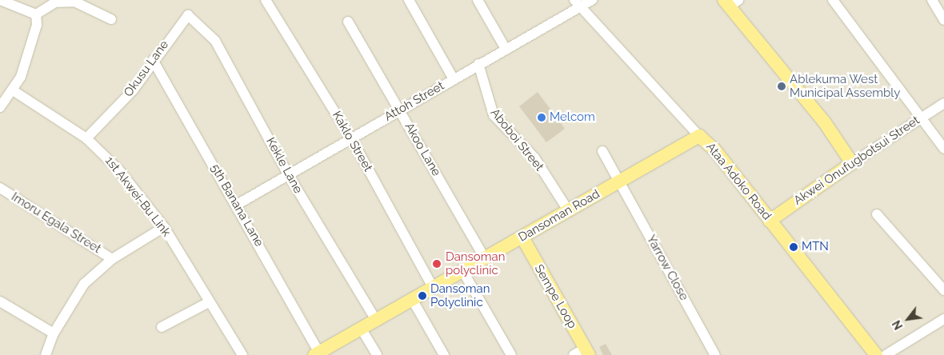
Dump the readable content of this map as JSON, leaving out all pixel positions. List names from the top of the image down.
{
  "streets": {
    "main road": [
      "Akwei Onufugbotsui Street",
      "Ataa Adoko Road",
      "Dansoman Road",
      "Sempe Loop"
    ],
    "street": [
      "Okusu Lane",
      "Attoh Street",
      "Aboboi Street",
      "Kaklo Street",
      "Akoo Lane",
      "Kekle Lane",
      "1st Akwei-Bu Link",
      "5th Banana Lane",
      "Imoru Egala Street",
      "Yarrow Close"
    ]
  },
  "crossings": [
    ["Okusu Lane", "Kekle Lane"],
    ["Okusu Lane", "1st Akwei-Bu Link"],
    ["Okusu Lane", "5th Banana Lane"],
    ["Attoh Street", "Aboboi Street"],
    ["Attoh Street", "Kaklo Street"],
    ["Attoh Street", "Akoo Lane"],
    ["Attoh Street", "Kekle Lane"],
    ["Attoh Street", "Ataa Adoko Road"],
    ["Attoh Street", "5th Banana Lane"],
    ["Aboboi Street", "Dansoman Road"],
    ["Kaklo Street", "Dansoman Road"],
    ["Akoo Lane", "Dansoman Road"],
    ["Akwei Onufugbotsui Street", "Ataa Adoko Road"],
    ["Kekle Lane", "Dansoman Road"],
    ["Ataa Adoko Road", "Dansoman Road"],
    ["5th Banana Lane", "Dansoman Road"],
    ["Dansoman Road", "Yarrow Close"],
    ["Dansoman Road", "Sempe Loop"]
  ],
  "places": [
    "Ablekuma West Municipal Assembly",
    "Melcom",
    "MTN",
    "Dansoman polyclinic",
    "Dansoman Polyclinic"
  ],
  "north": "bottom left"
}
